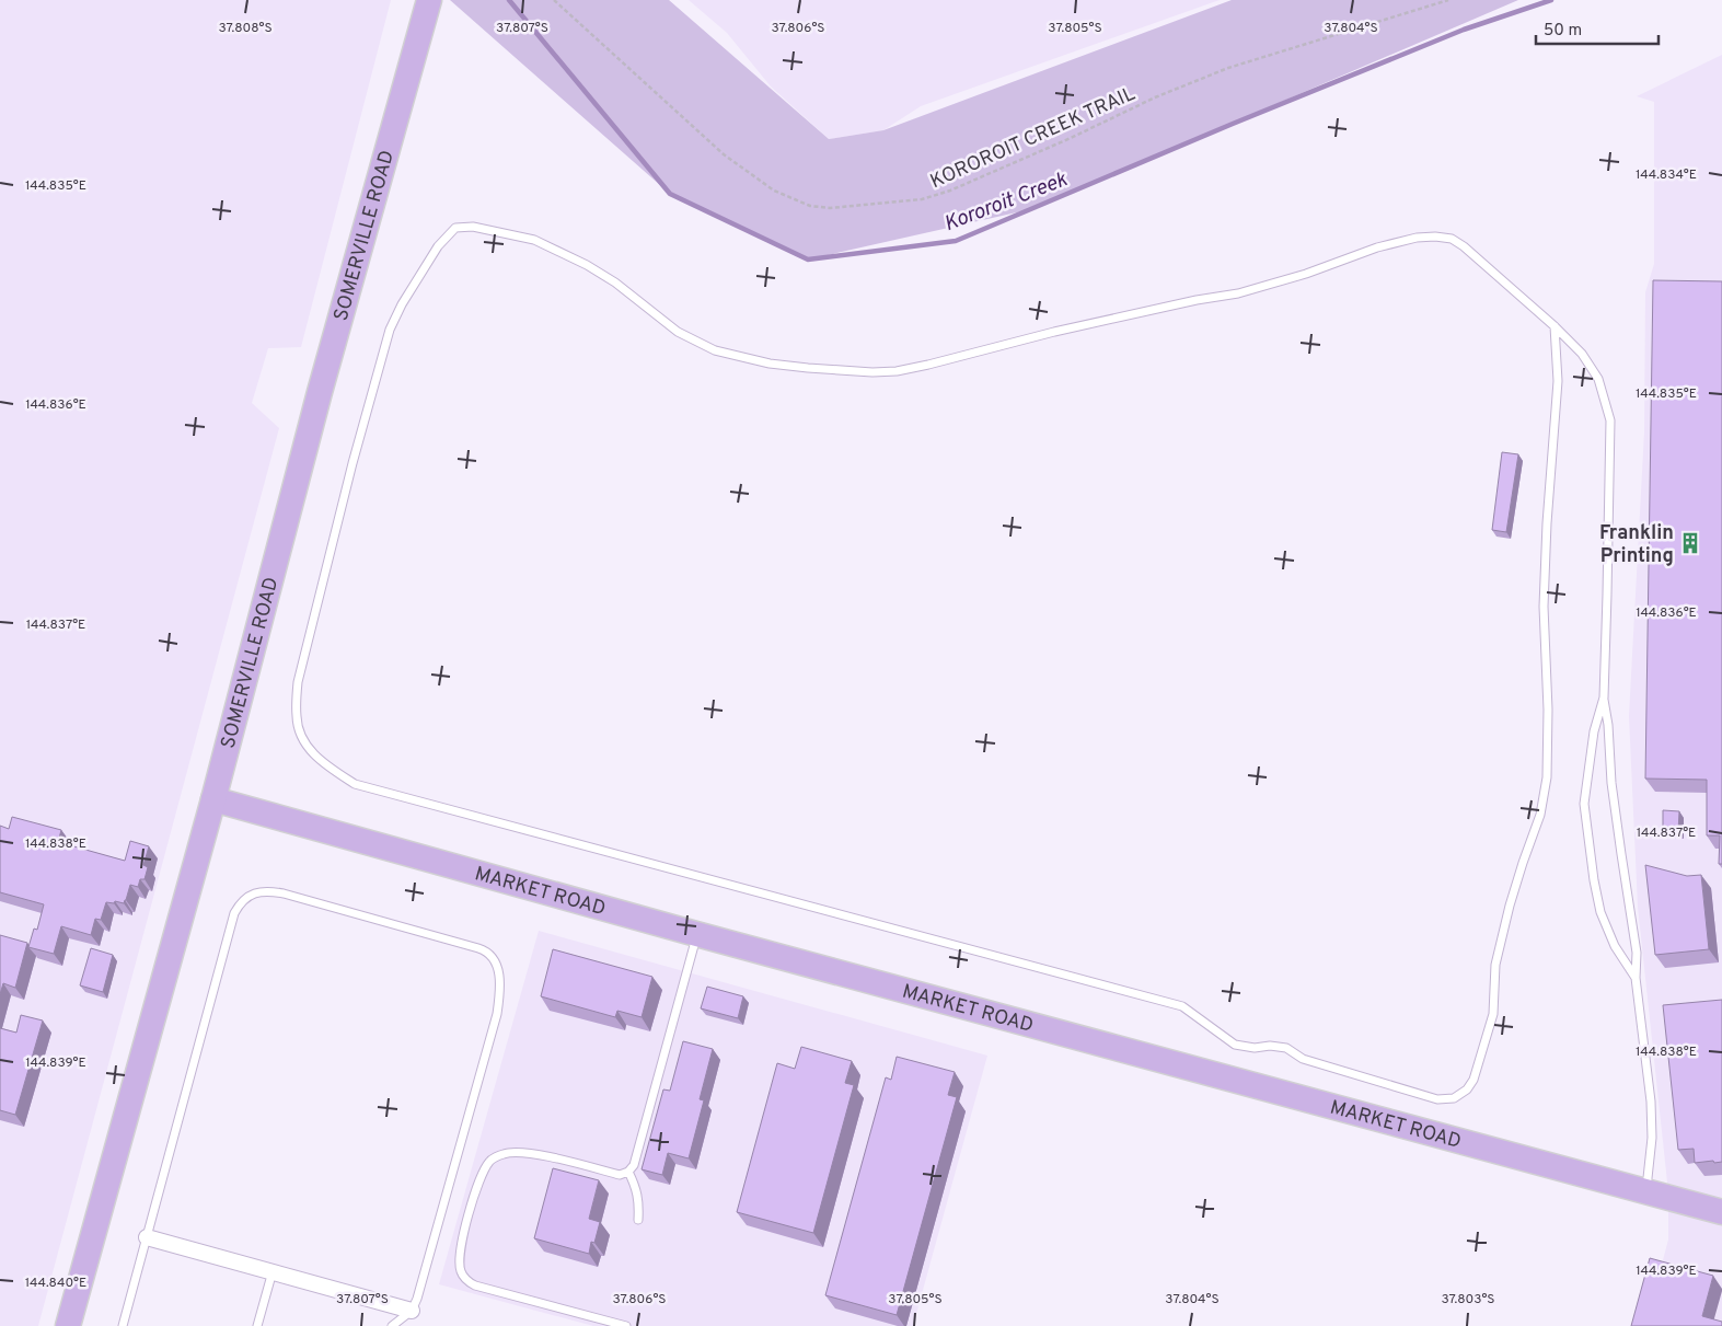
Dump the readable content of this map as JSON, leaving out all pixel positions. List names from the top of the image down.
{
  "streets": {
    "main road": ["SOMERVILLE ROAD", "MARKET ROAD"],
    "path": ["KOROROIT CREEK TRAIL"]
  },
  "crossings": [
    ["SOMERVILLE ROAD", "MARKET ROAD"]
  ],
  "water": ["Kororoit Creek"],
  "places": {
    "building": ["Franklin Printing"]
  },
  "scale_bar": "50 m",
  "coordinates": [
    "37.808°S",
    "37.807°S",
    "37.806°S",
    "37.805°S",
    "37.804°S",
    "144.834°E",
    "144.835°E",
    "144.836°E",
    "144.837°E",
    "144.838°E",
    "144.839°E",
    "144.840°E",
    "37.803°S"
  ]
}
